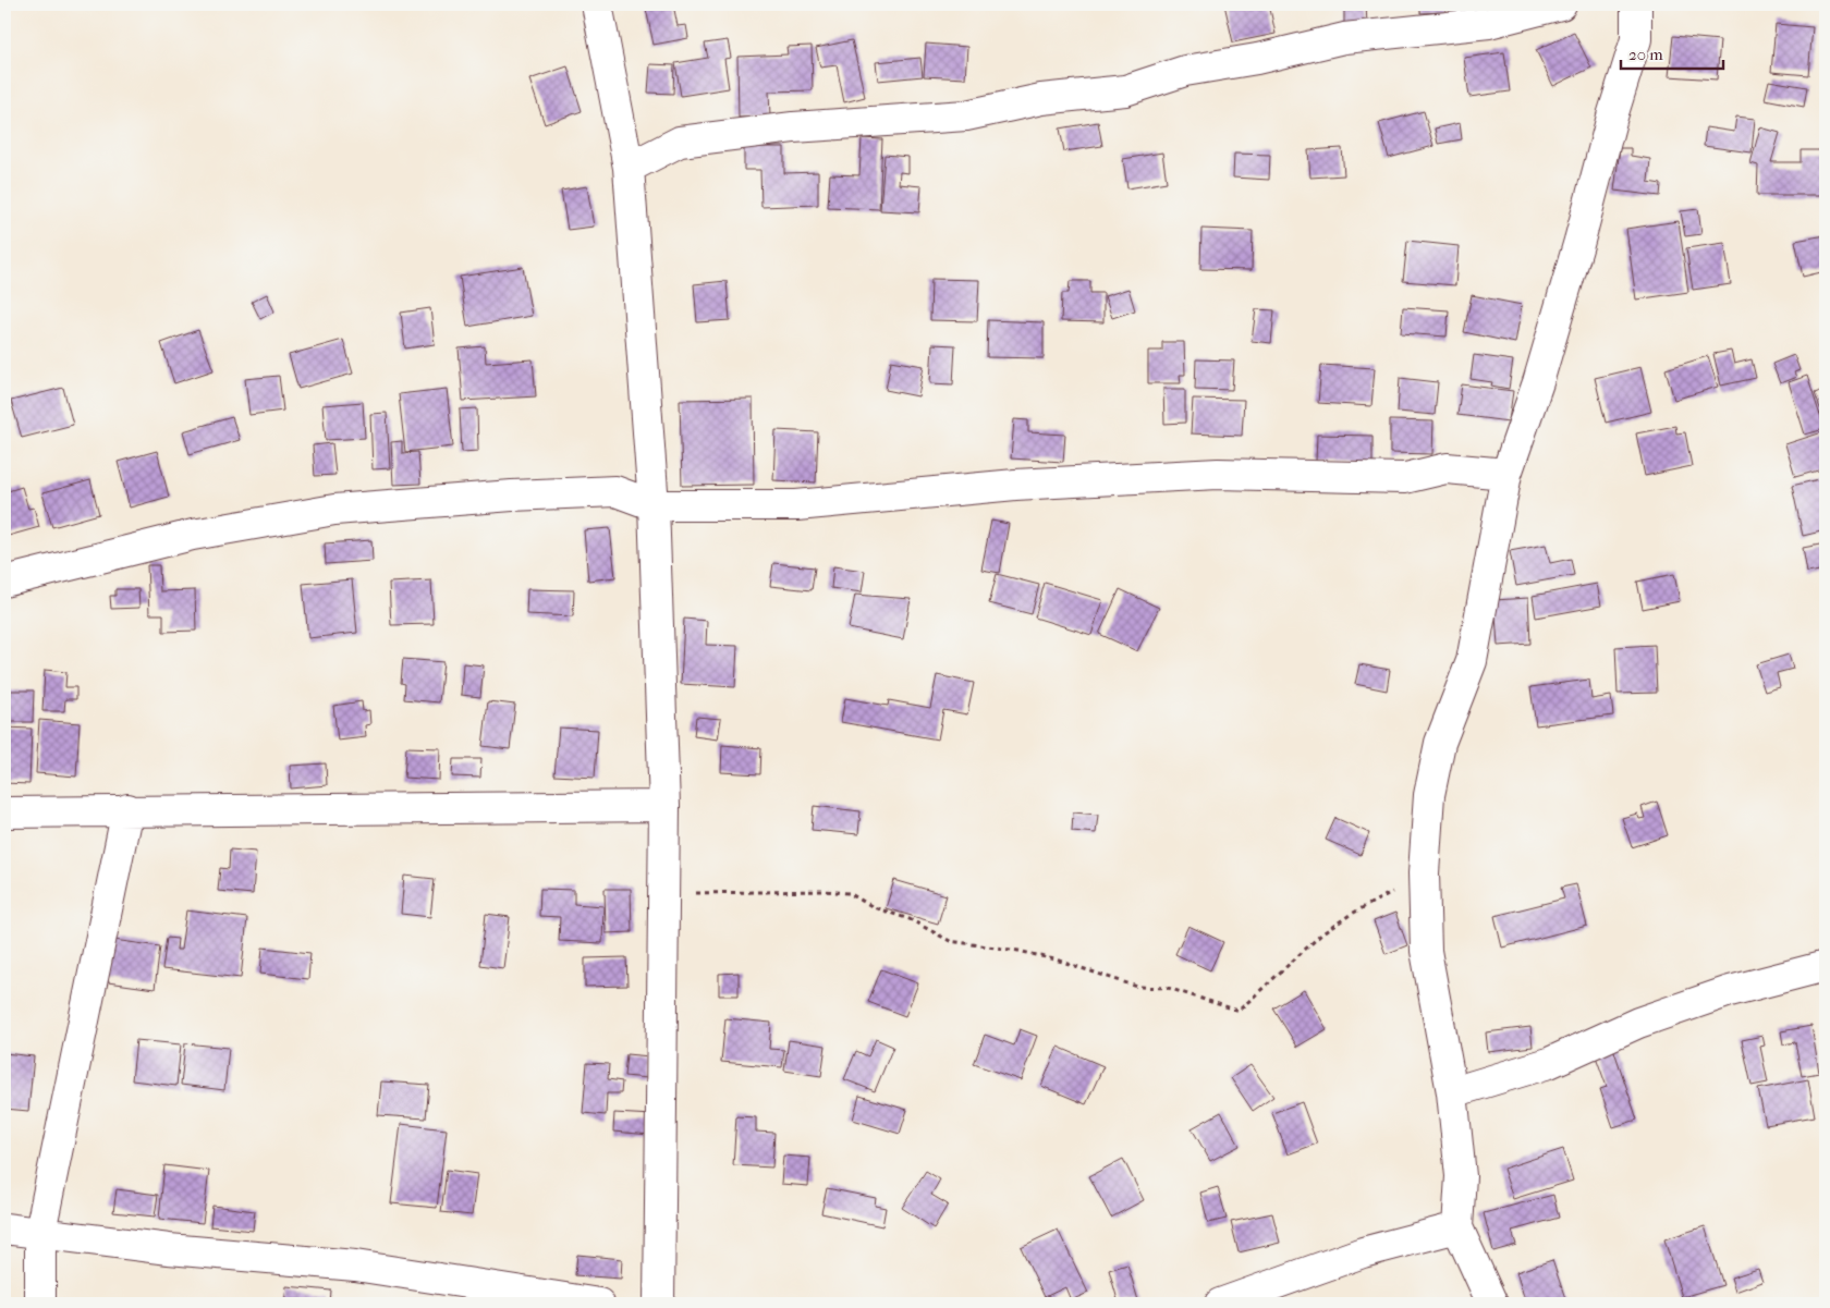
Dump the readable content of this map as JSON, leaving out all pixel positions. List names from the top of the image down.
{
  "scale_bar": "20 m"
}
